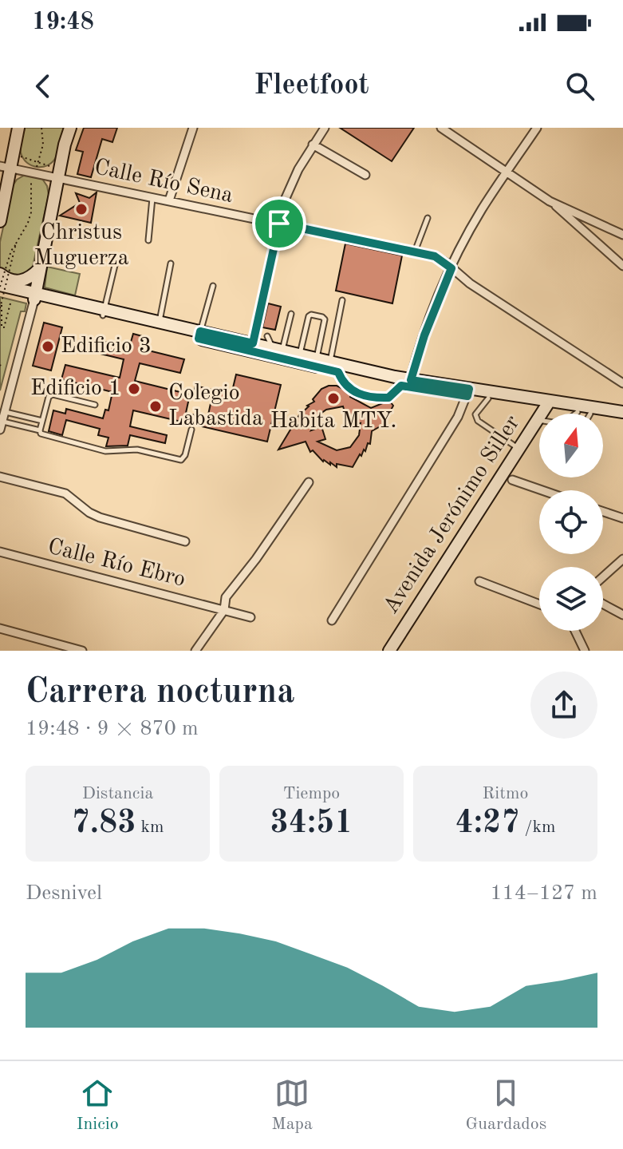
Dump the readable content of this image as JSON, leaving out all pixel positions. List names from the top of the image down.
{
  "streets": {
    "main road": ["Avenida Jerónimo Siller"],
    "street": ["Calle Río Sena", "Calle Río Ebro"]
  },
  "places": [
    "Christus Muguerza",
    "Edificio 3",
    "Edificio 1",
    "Habita MTY.",
    "Colegio Labastida"
  ],
  "north": "top",
  "page": {
    "status": "19:48",
    "header": "Fleetfoot",
    "heading": ["Carrera nocturna", "19:48 · 9 × 870 m"],
    "stats": [
      ["Distancia", "7.83 km"],
      ["Tiempo", "34:51"],
      ["Ritmo", "4:27 /km"]
    ],
    "chart": ["Desnivel", "114–127 m"],
    "tabs": ["Inicio", "Mapa", "Guardados"]
  }
}
